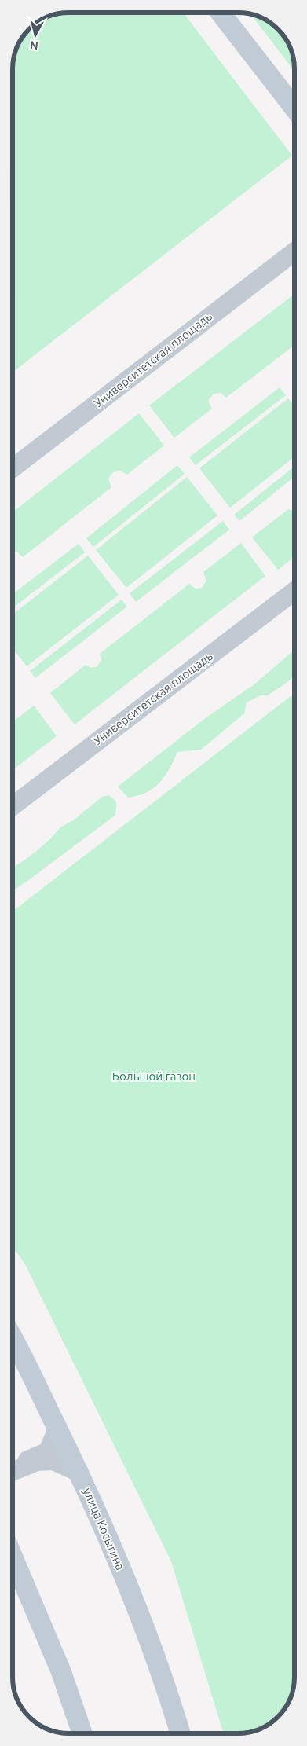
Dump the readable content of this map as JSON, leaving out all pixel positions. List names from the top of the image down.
{
  "streets": {
    "main road": ["улица Косыгина"],
    "street": ["Университетская площадь"]
  },
  "parks": ["Большой газон"],
  "north": "bottom"
}
